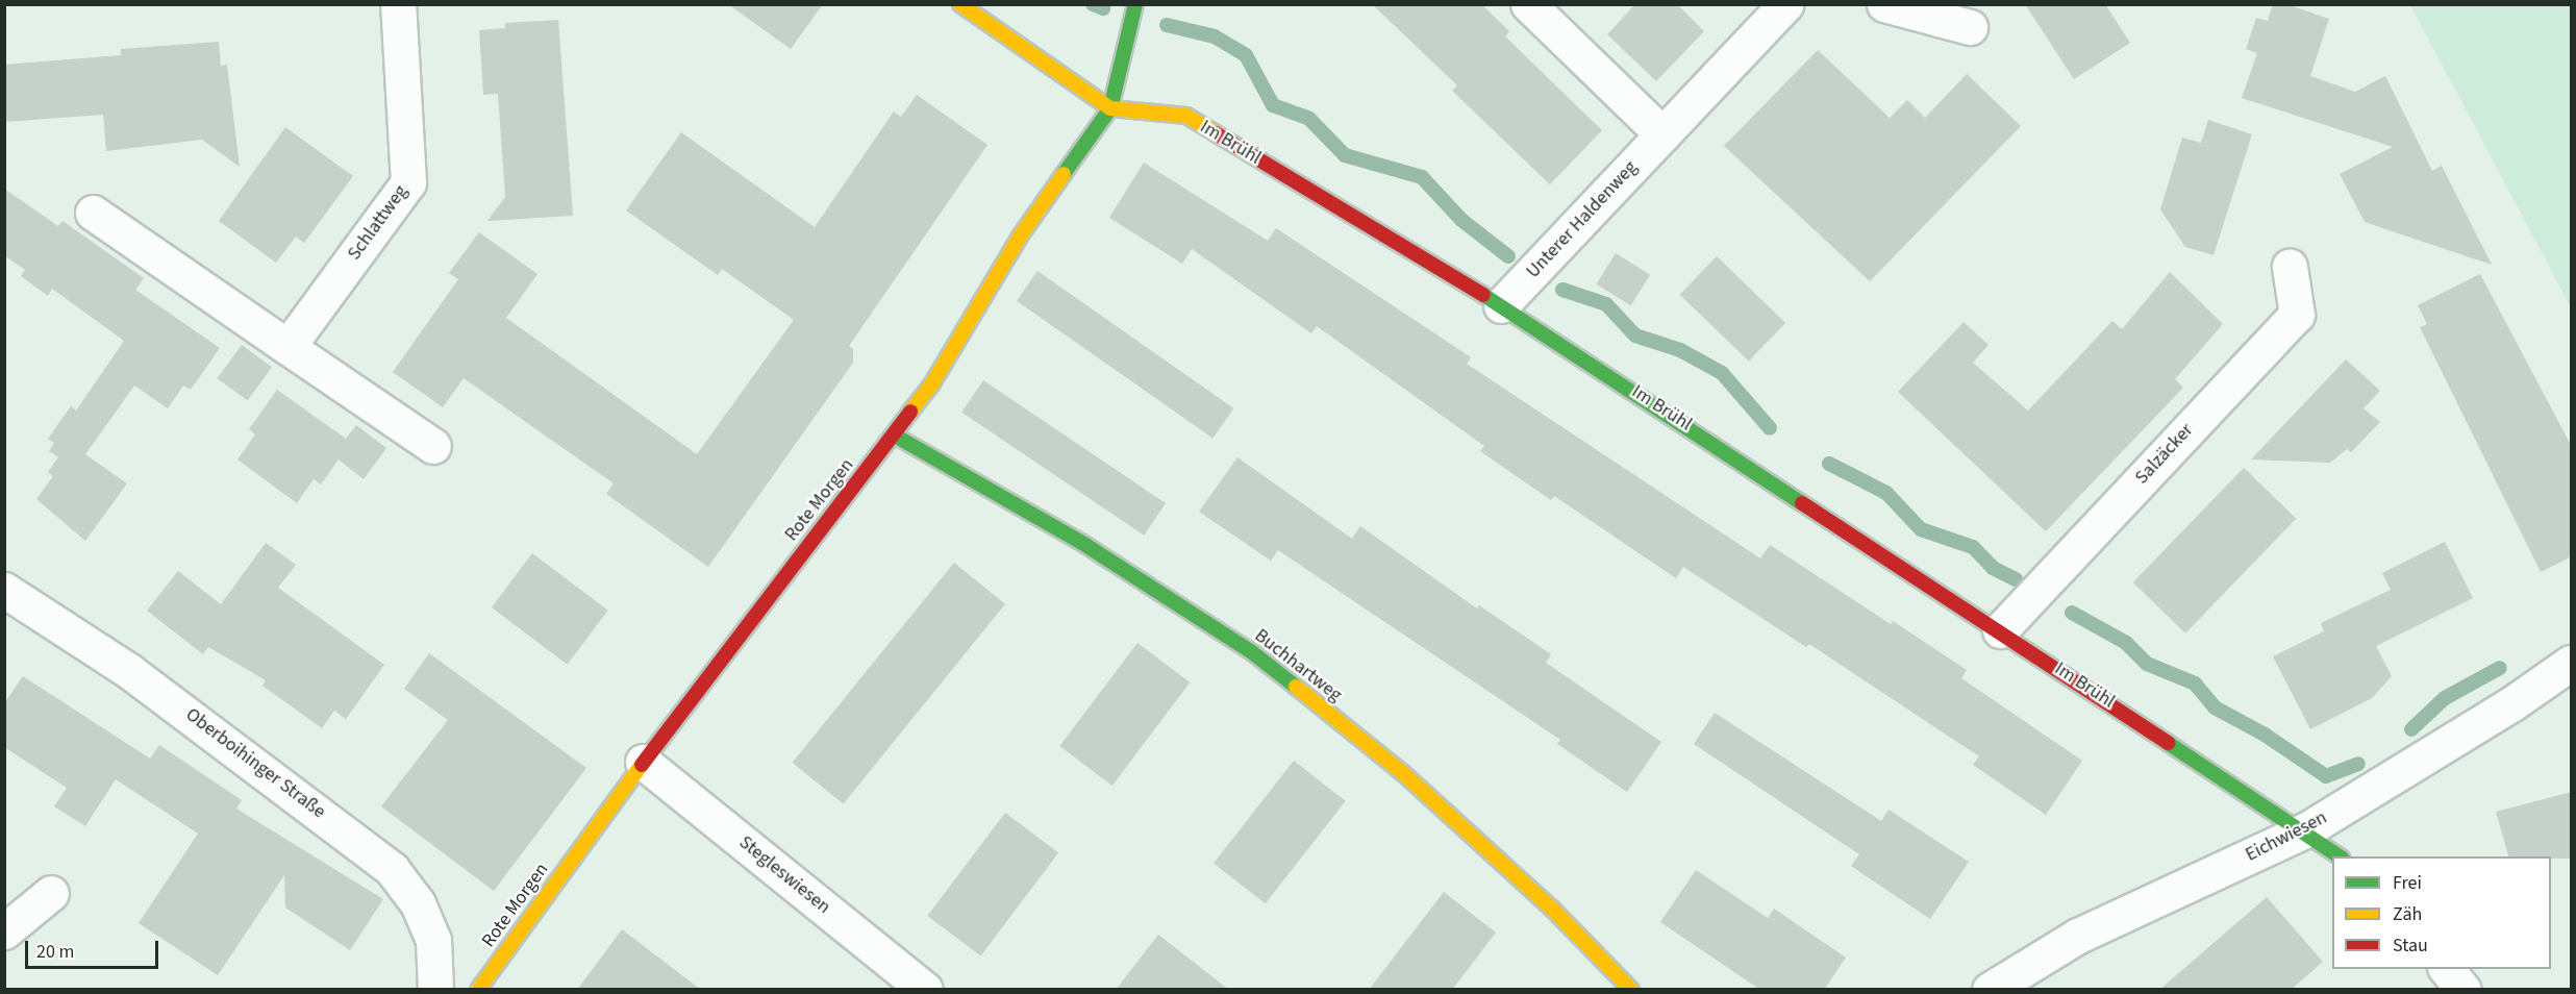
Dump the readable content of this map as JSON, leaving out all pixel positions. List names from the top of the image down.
{
  "streets": {
    "street": [
      "Im Brühl",
      "Unterer Haldenweg",
      "Schlattweg",
      "Salzäcker",
      "Rote Morgen",
      "Buchhartweg",
      "Oberboihinger Straße",
      "Eichwiesen",
      "Stegleswiesen"
    ]
  },
  "crossings": [
    ["Im Brühl", "Unterer Haldenweg"],
    ["Im Brühl", "Salzäcker"],
    ["Im Brühl", "Rote Morgen"],
    ["Im Brühl", "Eichwiesen"],
    ["Rote Morgen", "Buchhartweg"],
    ["Rote Morgen", "Stegleswiesen"]
  ],
  "legend": ["Frei", "Zäh", "Stau"],
  "scale_bar": "20 m"
}
